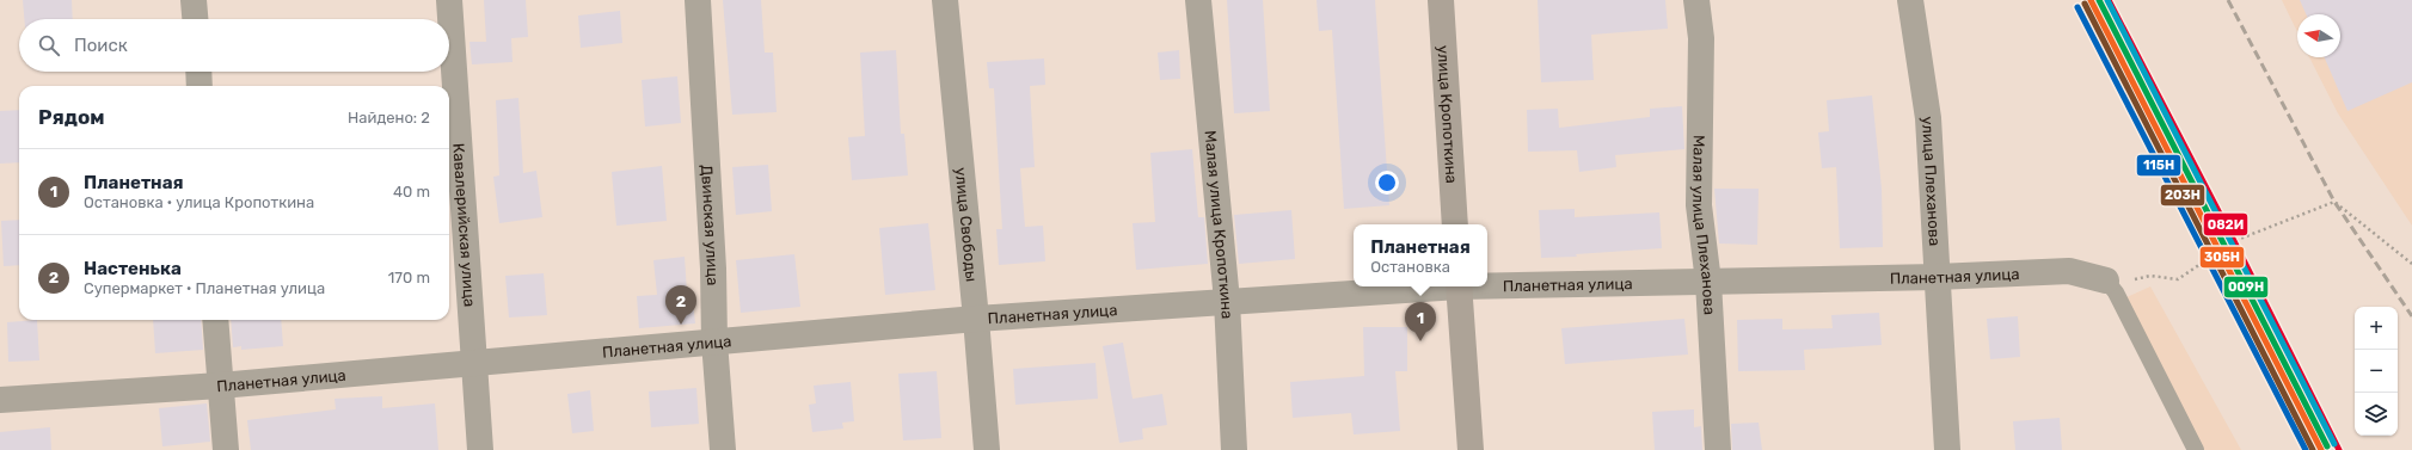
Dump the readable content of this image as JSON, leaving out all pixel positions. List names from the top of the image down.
{
  "streets": {
    "main road": ["улица Кропоткина"],
    "street": [
      "улица Плеханова",
      "Кавалерийская улица",
      "улица Свободы",
      "Малая улица Кропоткина",
      "Малая улица Плеханова",
      "Двинская улица",
      "Планетная улица"
    ]
  },
  "crossings": [
    ["улица Плеханова", "Планетная улица"],
    ["Кавалерийская улица", "Планетная улица"],
    ["улица Свободы", "Планетная улица"],
    ["Малая улица Кропоткина", "Планетная улица"],
    ["Малая улица Плеханова", "Планетная улица"],
    ["Двинская улица", "Планетная улица"]
  ],
  "lines": [
    "transit line 082И",
    "transit line 305Н",
    "transit line 009Н",
    "transit line 203Н",
    "transit line 115Н"
  ],
  "north": "left",
  "page": {
    "search": "Поиск",
    "heading": ["Рядом", "Найдено: 2"],
    "list": [
      {
        "mark": "1",
        "name": "Планетная",
        "note": "Остановка · улица Кропоткина",
        "value": "40 m"
      },
      {
        "mark": "2",
        "name": "Настенька",
        "note": "Супермаркет · Планетная улица",
        "value": "170 m"
      }
    ],
    "popup": ["Планетная", "Остановка"],
    "pins": ["2", "1"],
    "map_buttons": ["+", "−"]
  }
}
